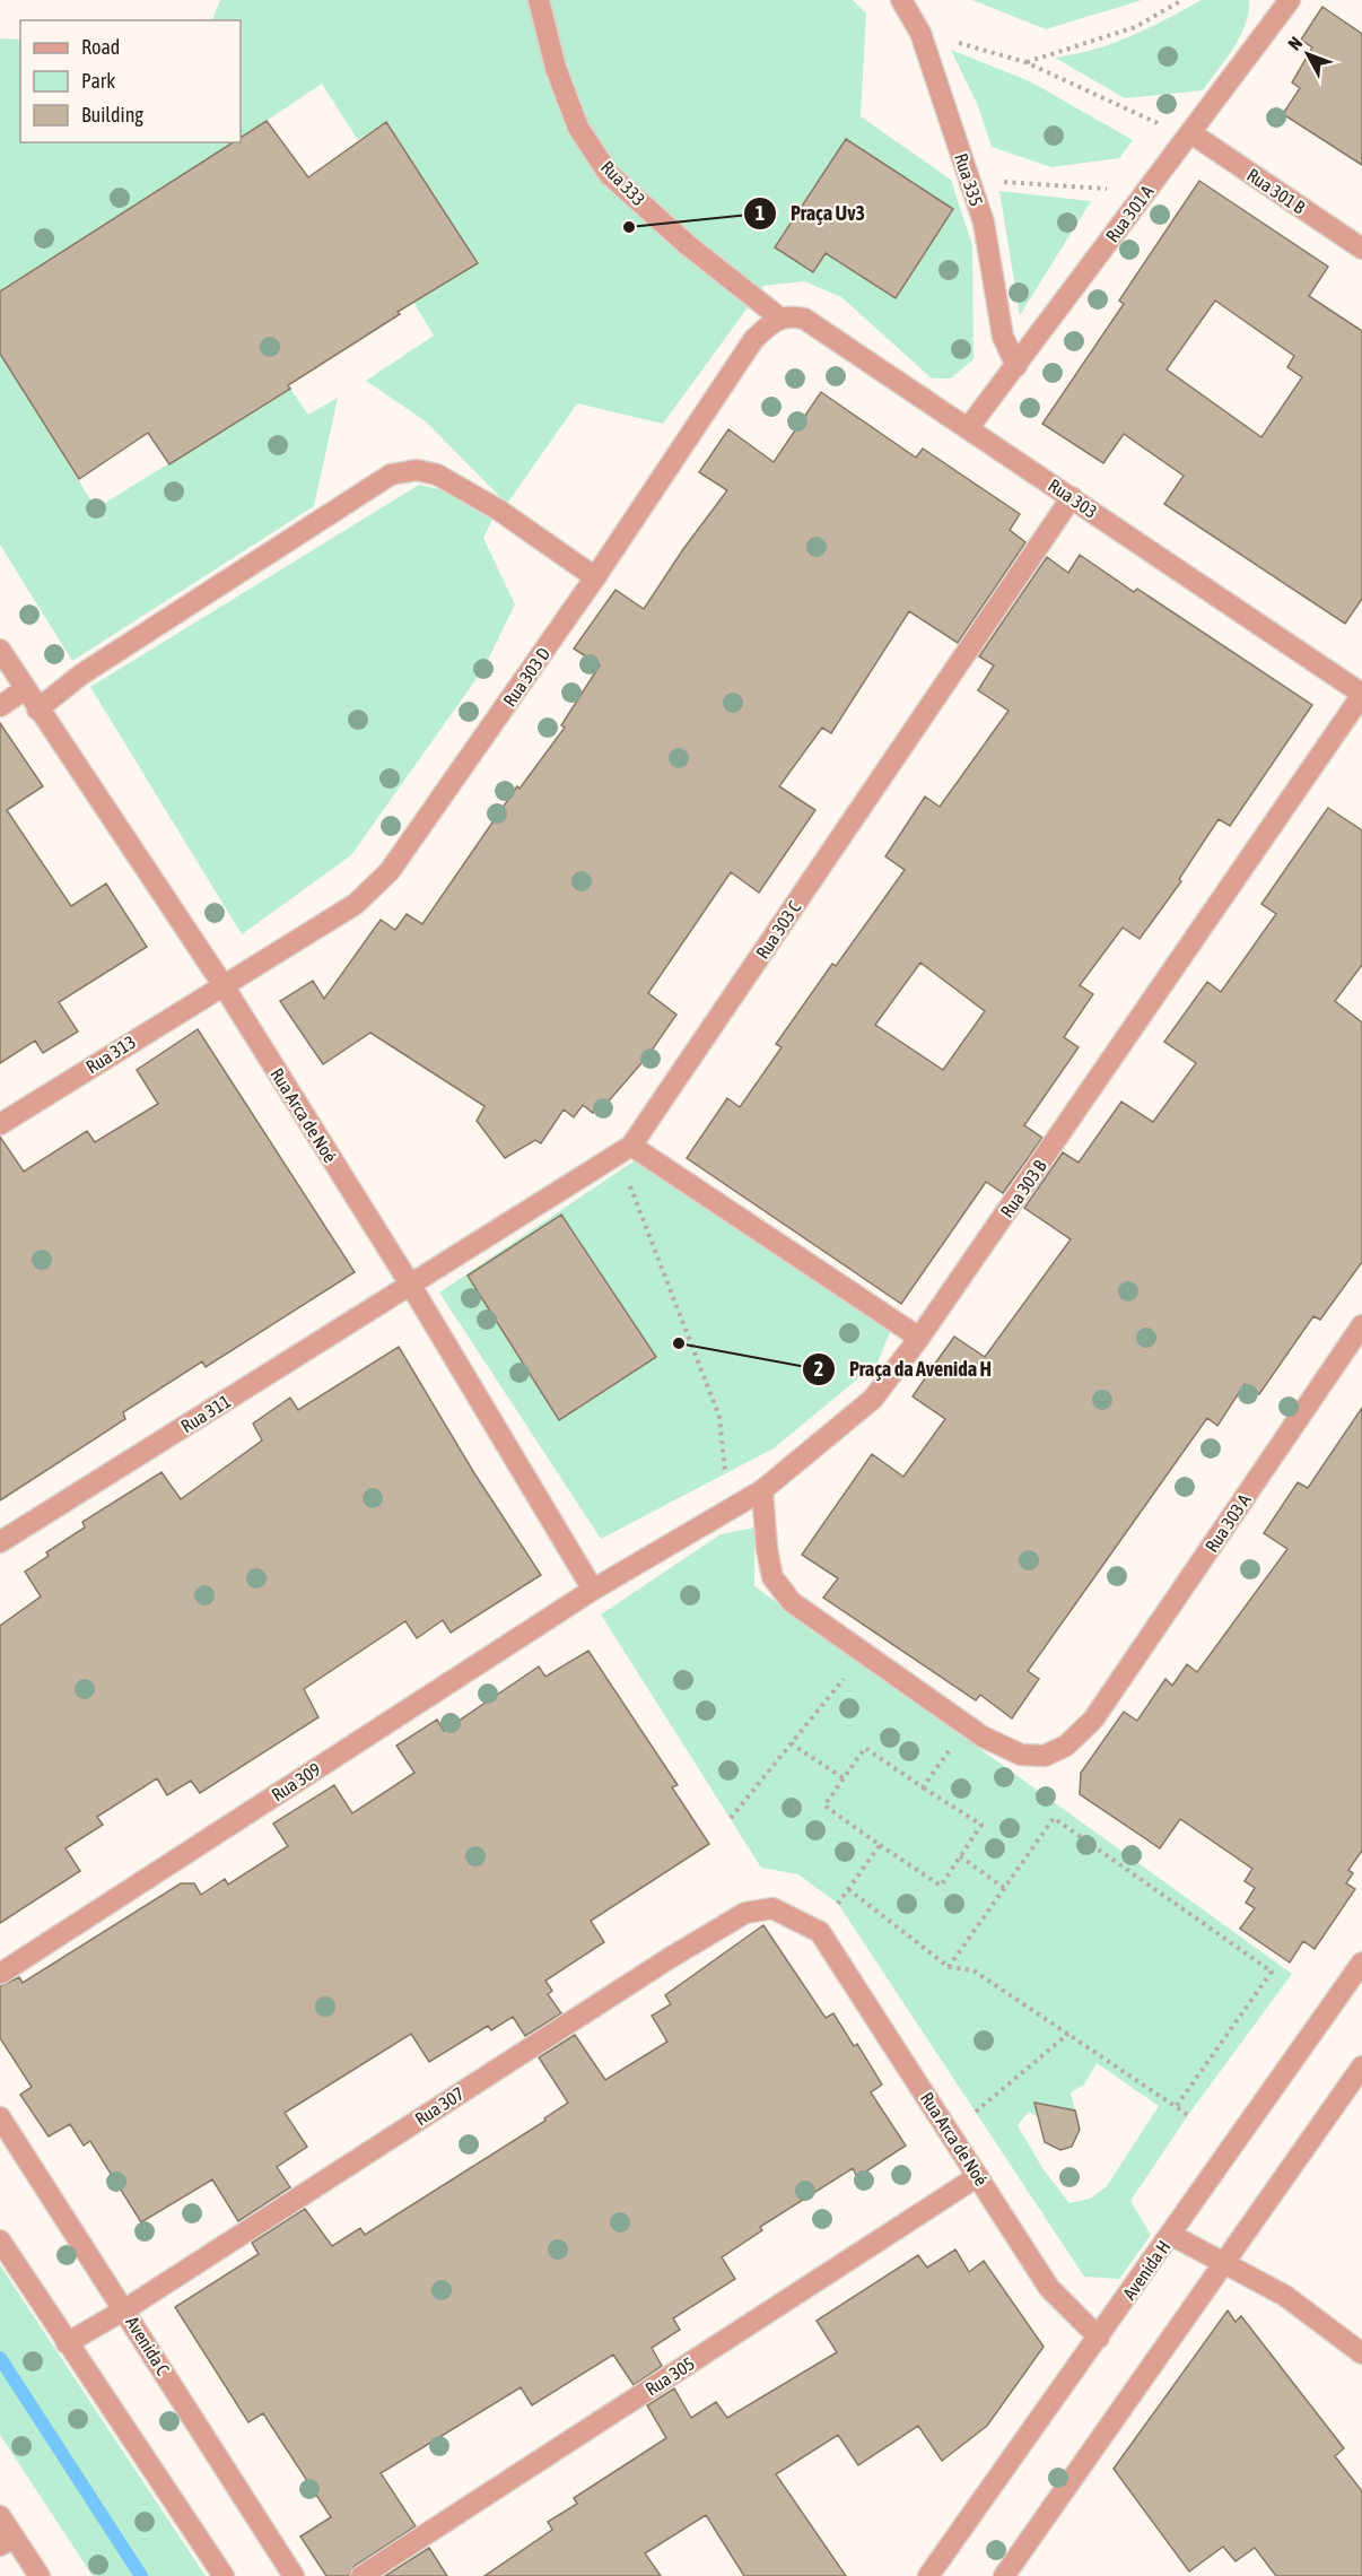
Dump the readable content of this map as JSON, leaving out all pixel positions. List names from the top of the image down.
{
  "streets": {
    "street": [
      "Rua 335",
      "Rua 333",
      "Rua 301 B",
      "Rua 301 A",
      "Rua 303",
      "Rua 303 D",
      "Rua 303 C",
      "Rua 313",
      "Rua Arca de Noé",
      "Rua 303 B",
      "Rua 311",
      "Rua 303 A",
      "Rua 309",
      "Rua 307",
      "Avenida H",
      "Avenida C",
      "Rua 305"
    ]
  },
  "crossings": [
    ["Rua 335", "Rua 301 A"],
    ["Rua 333", "Rua 303"],
    ["Rua 333", "Rua 303 D"],
    ["Rua 301 B", "Rua 301 A"],
    ["Rua 301 A", "Rua 303"],
    ["Rua 303", "Rua 303 D"],
    ["Rua 303", "Rua 303 C"],
    ["Rua 303", "Rua 303 B"],
    ["Rua 303 D", "Rua 313"],
    ["Rua 303 D", "Rua Arca de Noé"],
    ["Rua 303 C", "Rua Arca de Noé"],
    ["Rua 303 C", "Rua 311"],
    ["Rua 313", "Rua Arca de Noé"],
    ["Rua Arca de Noé", "Rua 303 B"],
    ["Rua Arca de Noé", "Rua 311"],
    ["Rua Arca de Noé", "Rua 309"],
    ["Rua Arca de Noé", "Rua 307"],
    ["Rua Arca de Noé", "Avenida H"],
    ["Rua Arca de Noé", "Rua 305"],
    ["Rua 303 B", "Rua 303 A"],
    ["Rua 303 B", "Rua 309"],
    ["Rua 307", "Avenida C"]
  ],
  "places": ["Praça Uv3", "Praça da Avenida H"],
  "legend": ["Road", "Park", "Building"],
  "north": "top left"
}
